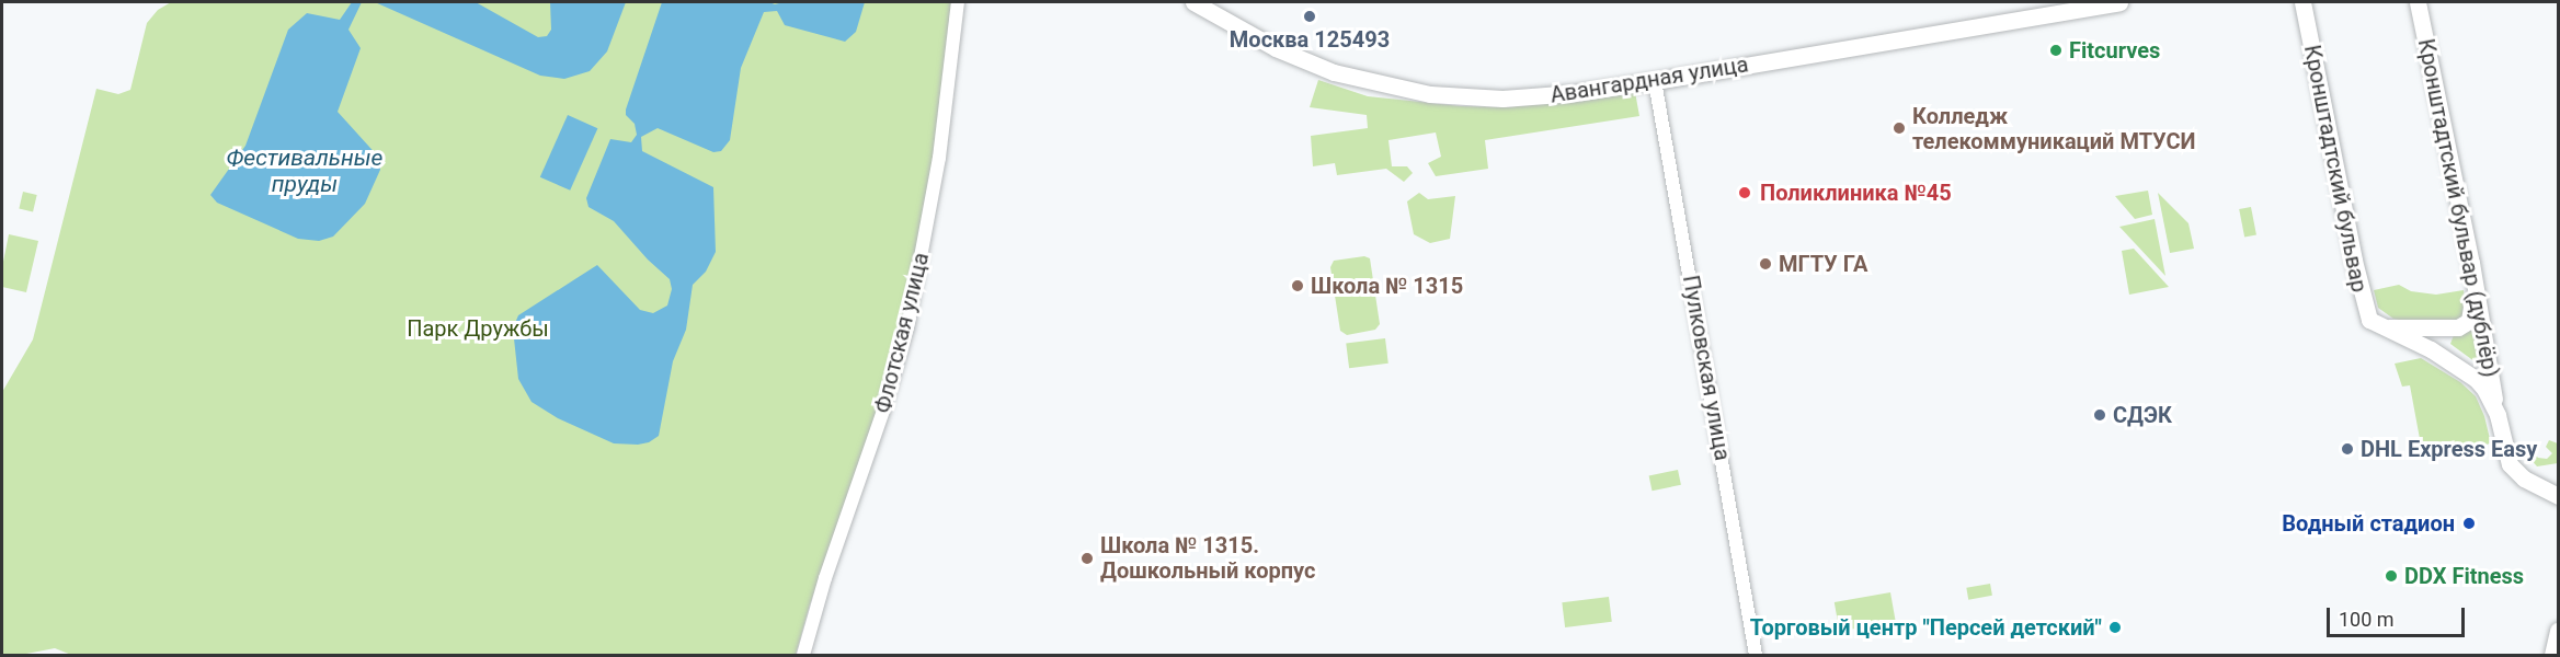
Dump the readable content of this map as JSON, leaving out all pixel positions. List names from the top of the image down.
{
  "streets": {
    "main road": ["Авангардная улица", "Кронштадтский бульвар", "Кронштадтский бульвар (дублёр)"],
    "street": ["Флотская улица", "Пулковская улица"]
  },
  "crossings": [
    ["Авангардная улица", "Пулковская улица"]
  ],
  "water": ["Фестивальные пруды"],
  "parks": ["Парк Дружбы"],
  "places": [
    "Москва 125493",
    "Fitcurves",
    "Колледж телекоммуникаций МТУСИ",
    "Поликлиника №45",
    "МГТУ ГА",
    "Школа № 1315",
    "СДЭК",
    "DHL Express Easy",
    "Водный стадион",
    "Школа № 1315. Дошкольный корпус",
    "DDX Fitness",
    "Торговый центр \"Персей детский\""
  ],
  "scale_bar": "100 m"
}
